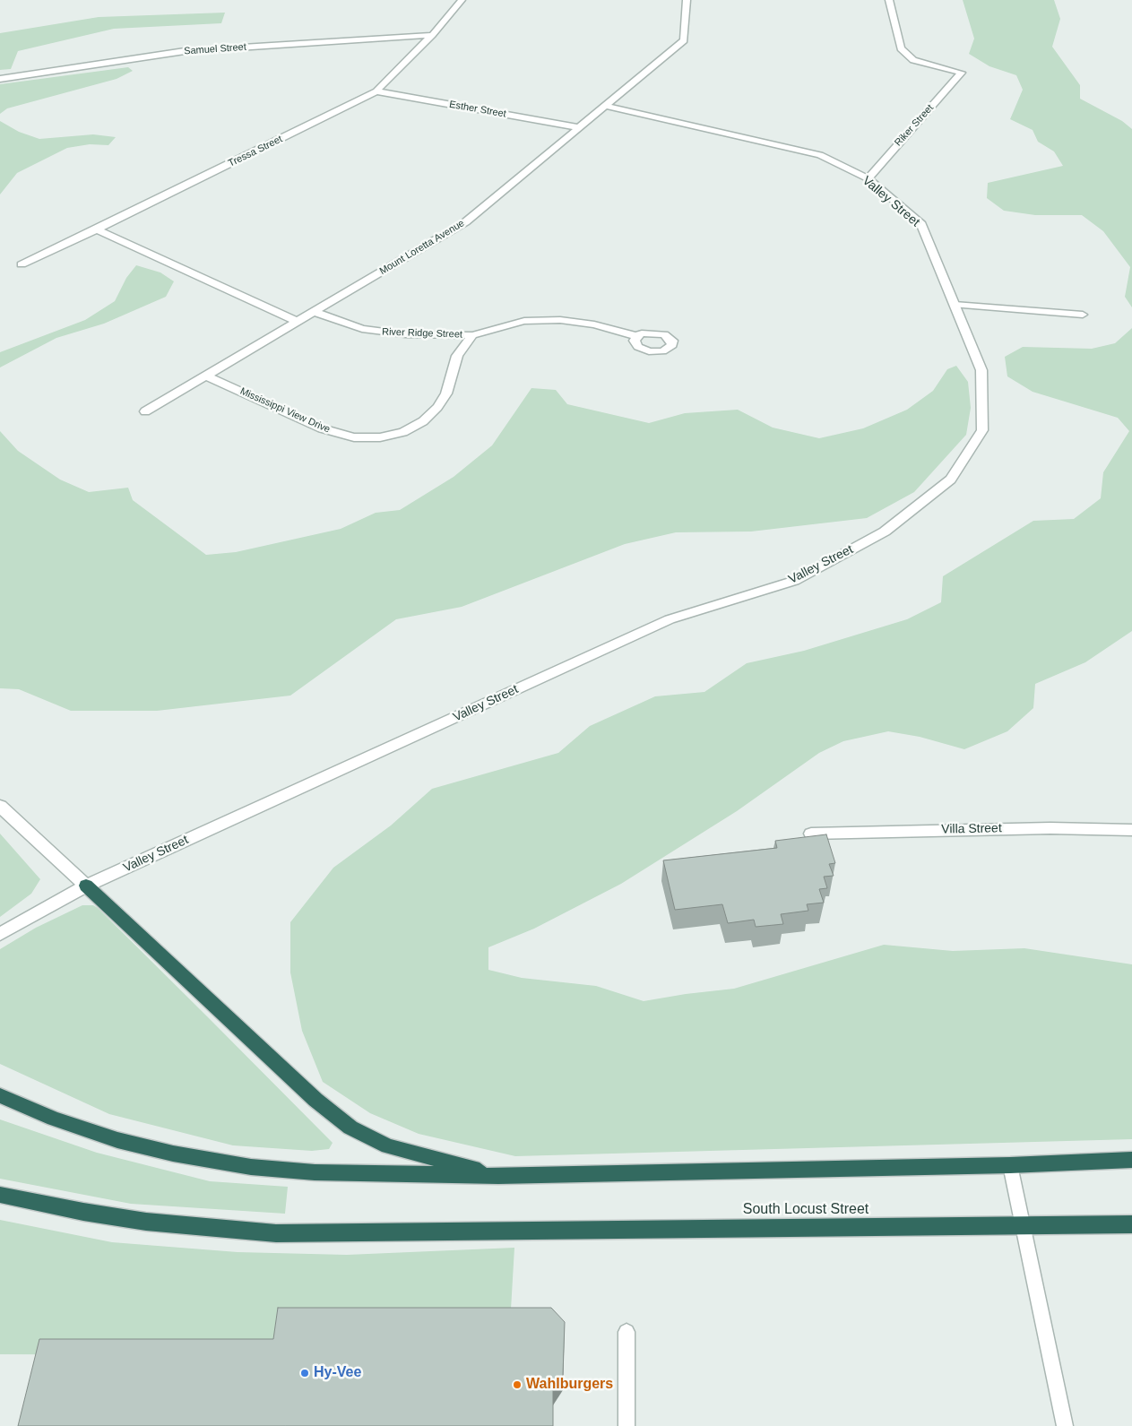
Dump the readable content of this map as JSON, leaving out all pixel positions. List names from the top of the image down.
{
  "streets": {
    "highway": ["South Locust Street"],
    "street": [
      "Samuel Street",
      "Esther Street",
      "Riker Street",
      "Tressa Street",
      "Valley Street",
      "Mount Loretta Avenue",
      "River Ridge Street",
      "Mississippi View Drive",
      "Villa Street"
    ]
  },
  "crossings": [
    ["Samuel Street", "Tressa Street"],
    ["Esther Street", "Tressa Street"],
    ["Esther Street", "Mount Loretta Avenue"],
    ["Riker Street", "Valley Street"],
    ["Valley Street", "Mount Loretta Avenue"],
    ["Mount Loretta Avenue", "River Ridge Street"],
    ["Mount Loretta Avenue", "Mississippi View Drive"],
    ["River Ridge Street", "Mississippi View Drive"]
  ],
  "places": ["Hy-Vee", "Wahlburgers"]
}
